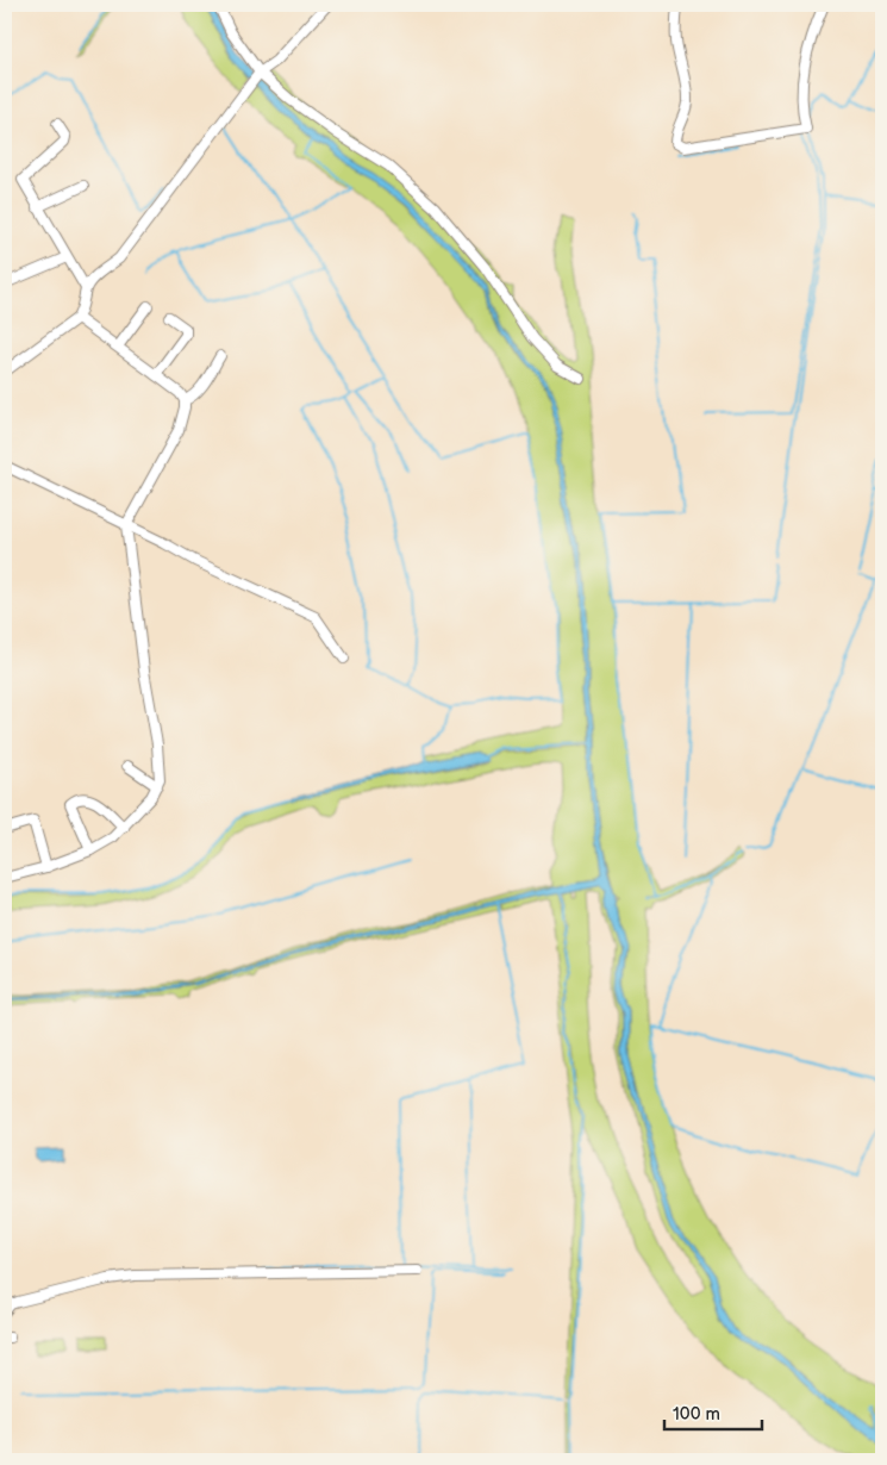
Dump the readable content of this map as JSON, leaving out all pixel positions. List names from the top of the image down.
{
  "scale_bar": "100 m"
}
